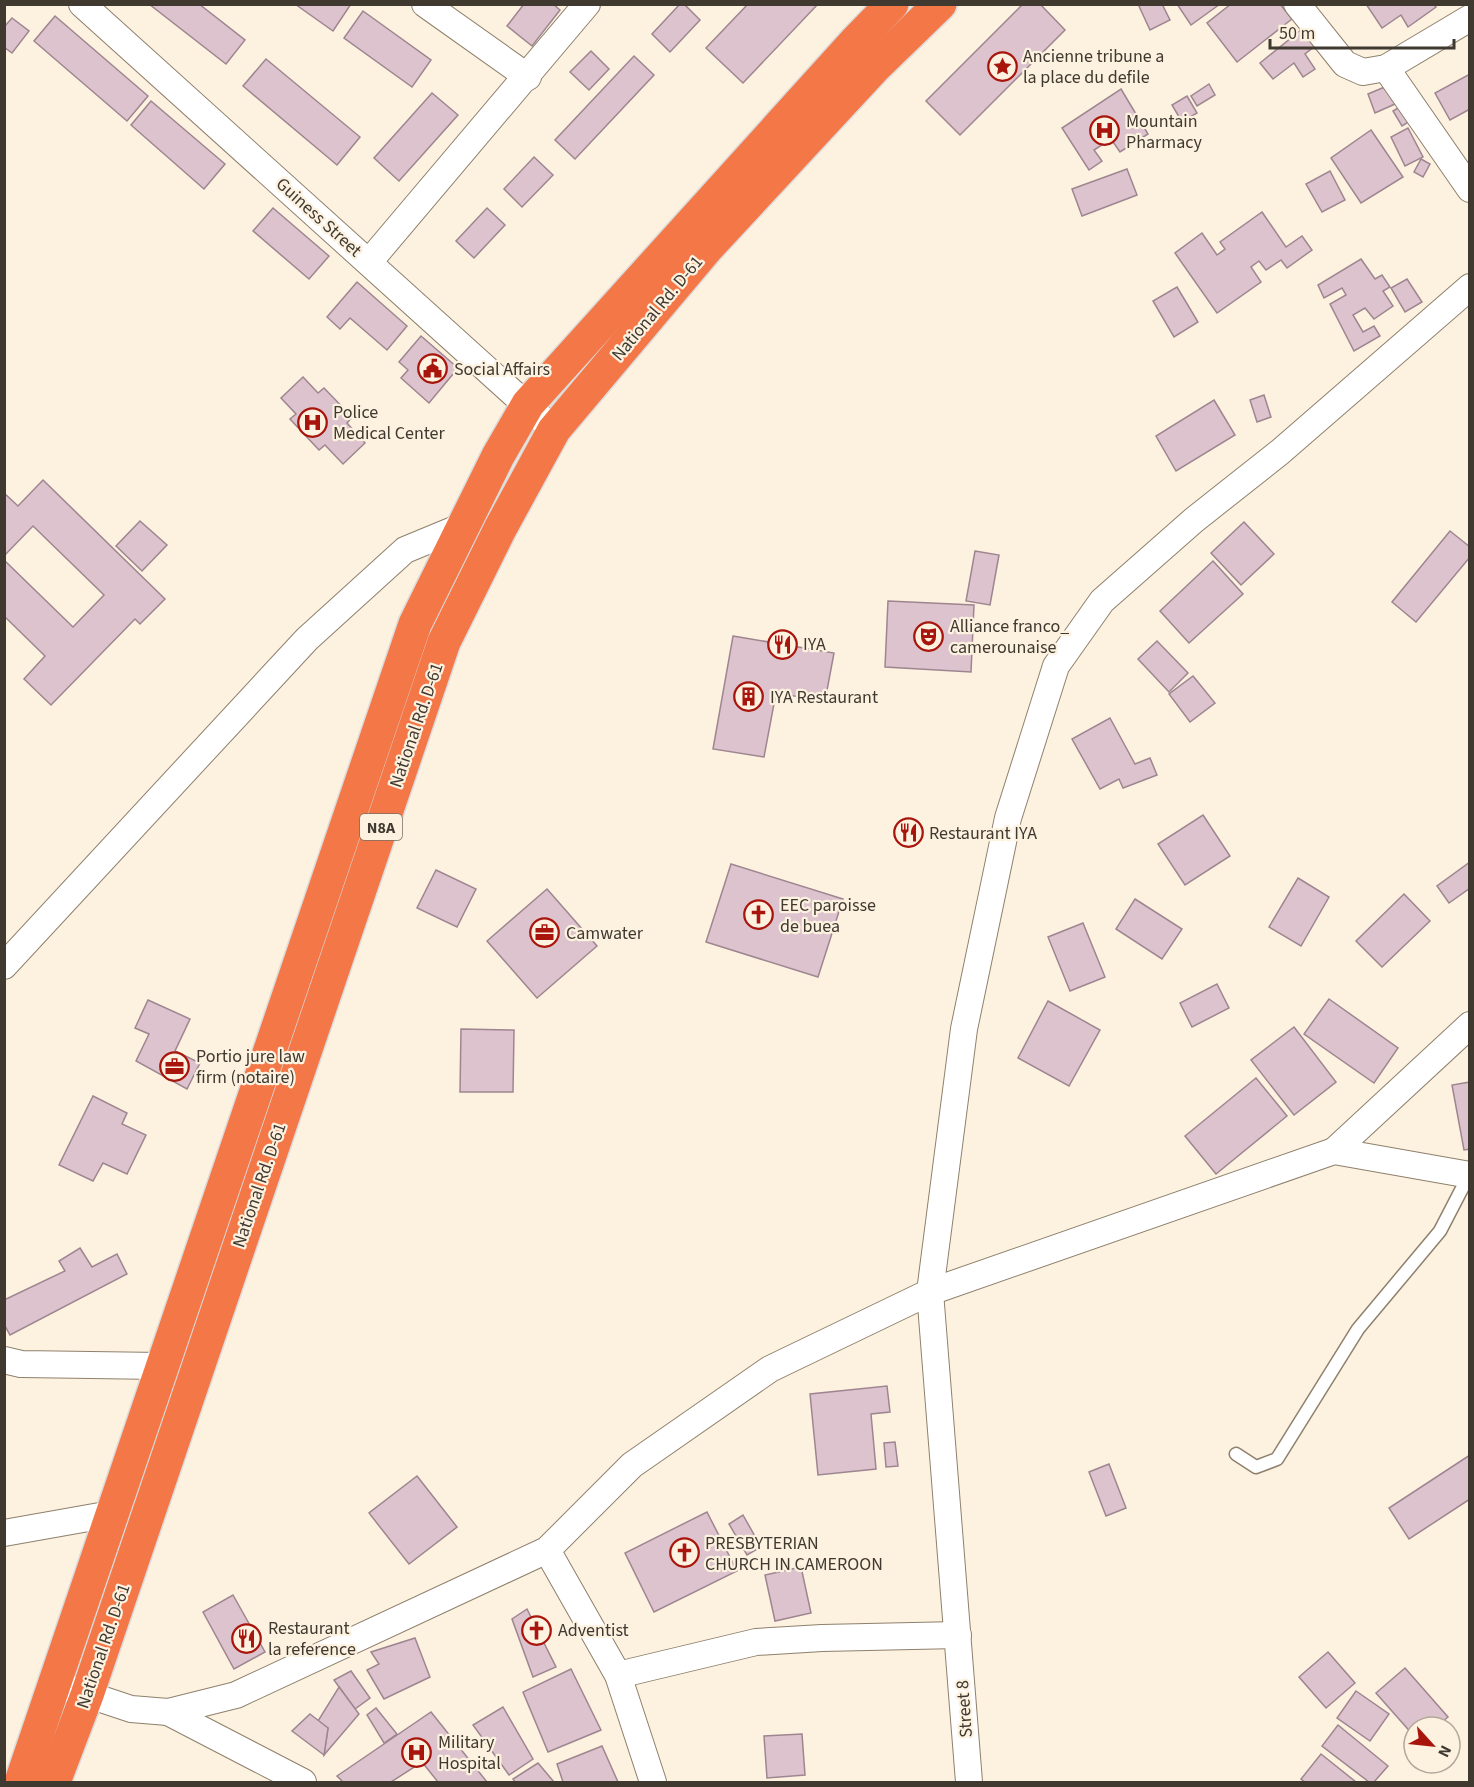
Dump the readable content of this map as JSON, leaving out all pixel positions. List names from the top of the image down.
{
  "streets": {
    "highway": ["National Rd. D-61", "N8A"],
    "street": ["Guiness Street", "Street 8"]
  },
  "crossings": [
    ["Guiness Street", "National Rd. D-61"]
  ],
  "places": {
    "place": ["Ancienne tribune a la place du defile"],
    "hospital": ["Mountain Pharmacy", "Police Medical Center", "Military Hospital"],
    "public building": ["Social Affairs"],
    "theatre": ["Alliance franco_ camerounaise"],
    "restaurant": ["IYA", "Restaurant IYA", "Restaurant la reference"],
    "building": ["IYA Restaurant"],
    "church": ["EEC paroisse de buea", "PRESBYTERIAN CHURCH IN CAMEROON", "Adventist"],
    "office": ["Camwater", "Portio jure law firm (notaire)"]
  },
  "scale_bar": "50 m",
  "north": "bottom right"
}
